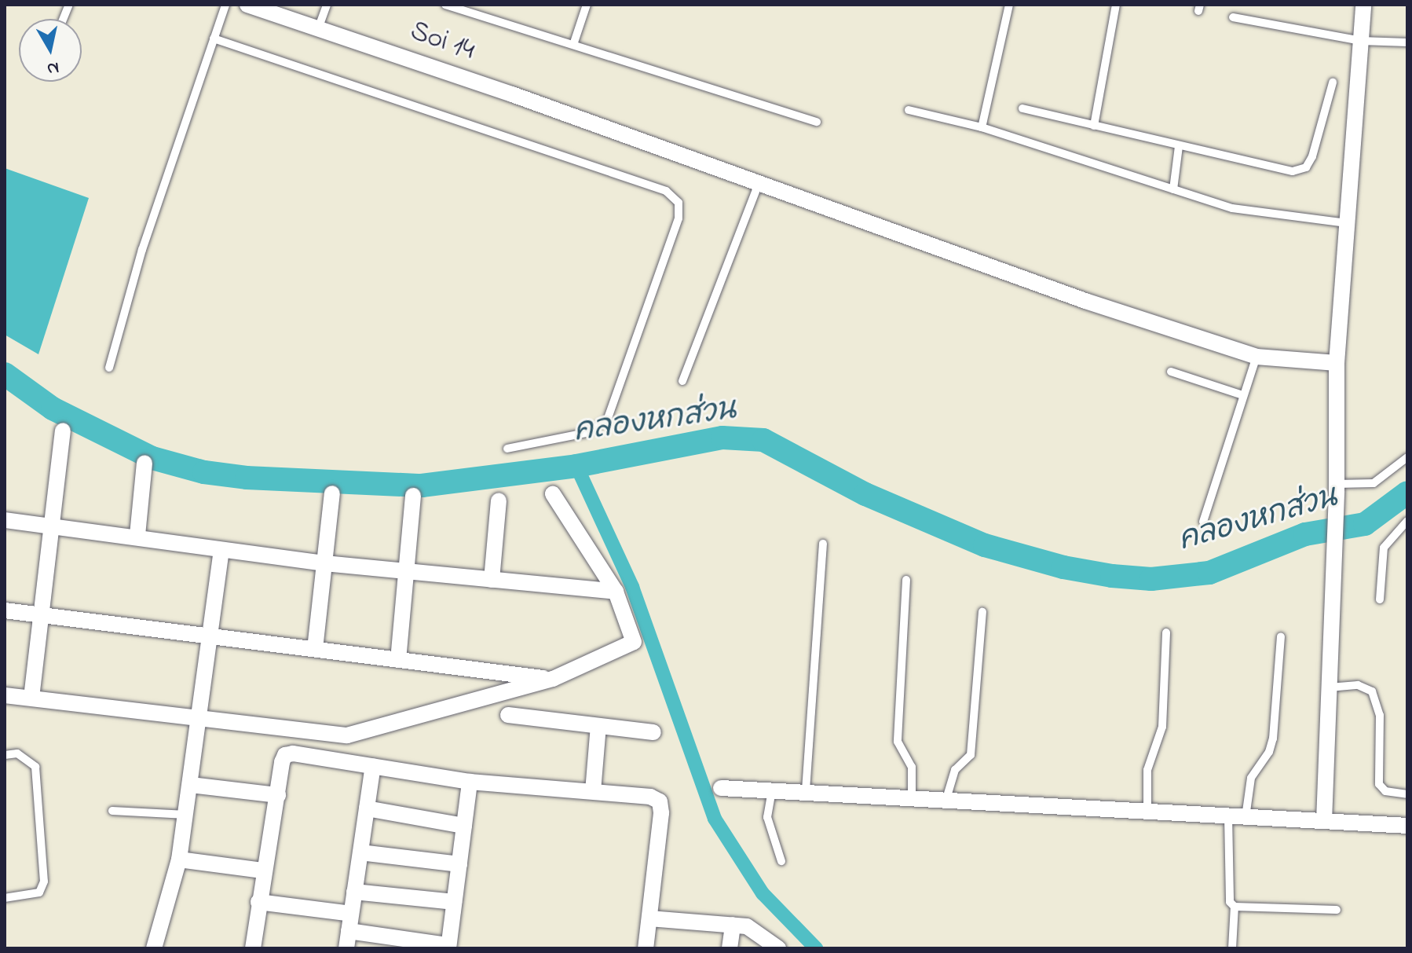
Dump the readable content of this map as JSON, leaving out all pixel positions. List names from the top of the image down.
{
  "streets": {
    "street": ["Soi 14"]
  },
  "water": ["คลองหกส่วน"],
  "north": "bottom"
}
